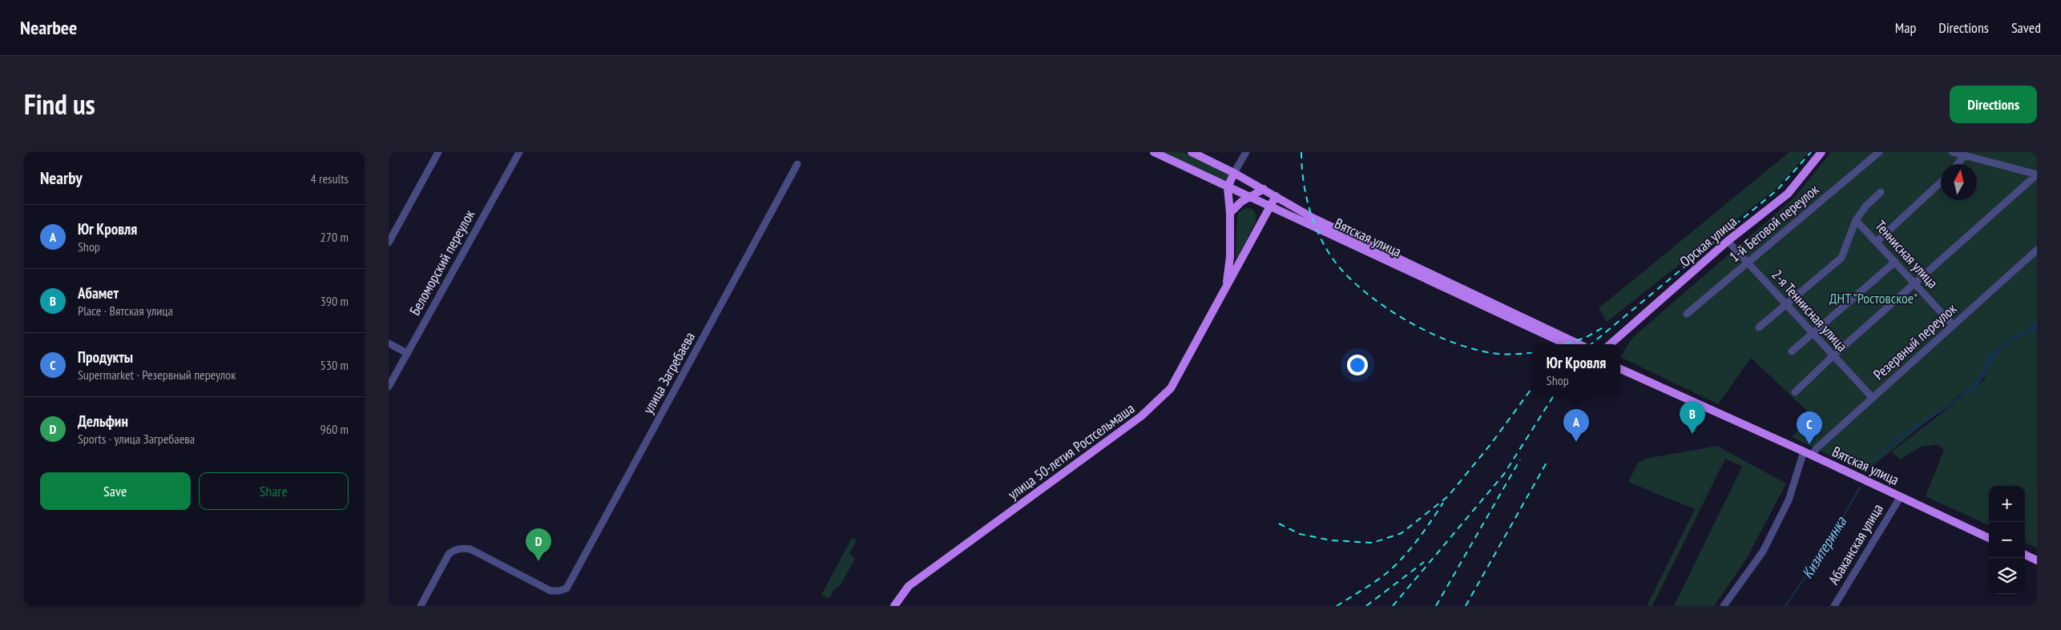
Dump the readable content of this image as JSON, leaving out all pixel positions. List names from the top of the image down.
{
  "streets": {
    "main road": ["Вятская улица", "Орская улица", "улица 50-летия Ростсельмаша"],
    "street": [
      "1-й Беговой переулок",
      "Теннисная улица",
      "Беломорский переулок",
      "2-я Теннисная улица",
      "Резервный переулок",
      "улица Загребаева",
      "Абаканская улица"
    ]
  },
  "crossings": [
    ["1-й Беговой переулок", "2-я Теннисная улица"],
    ["Вятская улица", "Резервный переулок"],
    ["Вятская улица", "улица 50-летия Ростсельмаша"],
    ["Вятская улица", "Абаканская улица"],
    ["Орская улица", "2-я Теннисная улица"],
    ["Теннисная улица", "Резервный переулок"],
    ["2-я Теннисная улица", "Резервный переулок"]
  ],
  "water": ["Кизитеринка"],
  "parks": ["ДНТ \"Ростовское\""],
  "north": "top",
  "page": {
    "header": "Nearbee",
    "nav": ["Map", "Directions", "Saved"],
    "title": "Find us",
    "buttons": [
      "Directions",
      ["Save", "Share"]
    ],
    "heading": ["Nearby", "4 results"],
    "list": [
      {
        "mark": "A",
        "name": "Юг Кровля",
        "note": "Shop",
        "value": "270 m"
      },
      {
        "mark": "B",
        "name": "Абамет",
        "note": "Place · Вятская улица",
        "value": "390 m"
      },
      {
        "mark": "C",
        "name": "Продукты",
        "note": "Supermarket · Резервный переулок",
        "value": "530 m"
      },
      {
        "mark": "D",
        "name": "Дельфин",
        "note": "Sports · улица Загребаева",
        "value": "960 m"
      }
    ],
    "popup": ["Юг Кровля", "Shop"],
    "pins": [
      "B",
      "A",
      "C",
      "D"
    ],
    "map_buttons": ["+", "−"]
  }
}
